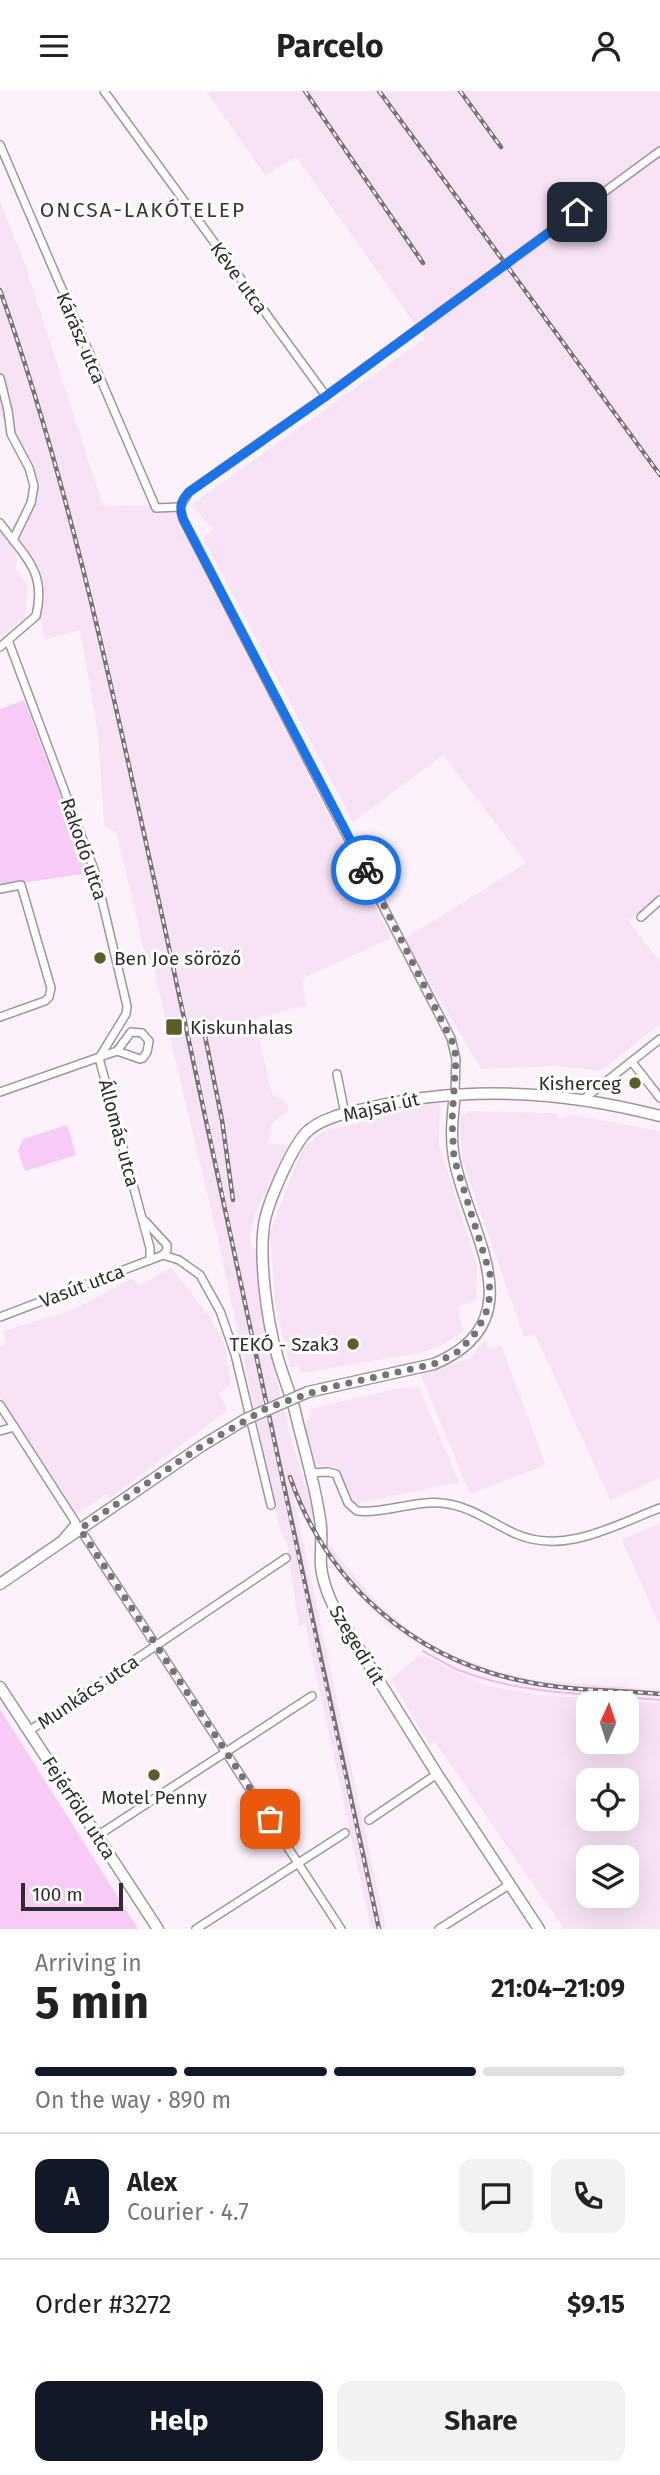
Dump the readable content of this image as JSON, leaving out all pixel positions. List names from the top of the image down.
{
  "streets": {
    "main road": ["Majsai út", "Szegedi út", "Fejérföld utca"],
    "street": [
      "Kéve utca",
      "Kárász utca",
      "Rakodó utca",
      "Állomás utca",
      "Vasút utca",
      "Munkács utca"
    ]
  },
  "crossings": [
    ["Rakodó utca", "Állomás utca"],
    ["Majsai út", "Szegedi út"],
    ["Állomás utca", "Vasút utca"],
    ["Munkács utca", "Fejérföld utca"]
  ],
  "districts": ["ONCSA-LAKÓTELEP"],
  "places": {
    "other": [
      "Ben Joe söröző",
      "Kisherceg",
      "TEKÓ - Szak3",
      "Motel Penny"
    ],
    "transit": ["Kiskunhalas"]
  },
  "scale_bar": "100 m",
  "north": "top",
  "page": {
    "header": "Parcelo",
    "scale": "100 m",
    "heading": ["5 min", "Arriving in", "21:04–21:09"],
    "panel": [
      "Alex",
      "Courier · 4.7",
      "Order #3272",
      "$9.15"
    ],
    "bar": "On the way · 890 m",
    "round": "A",
    "buttons": ["Help", "Share"]
  }
}
